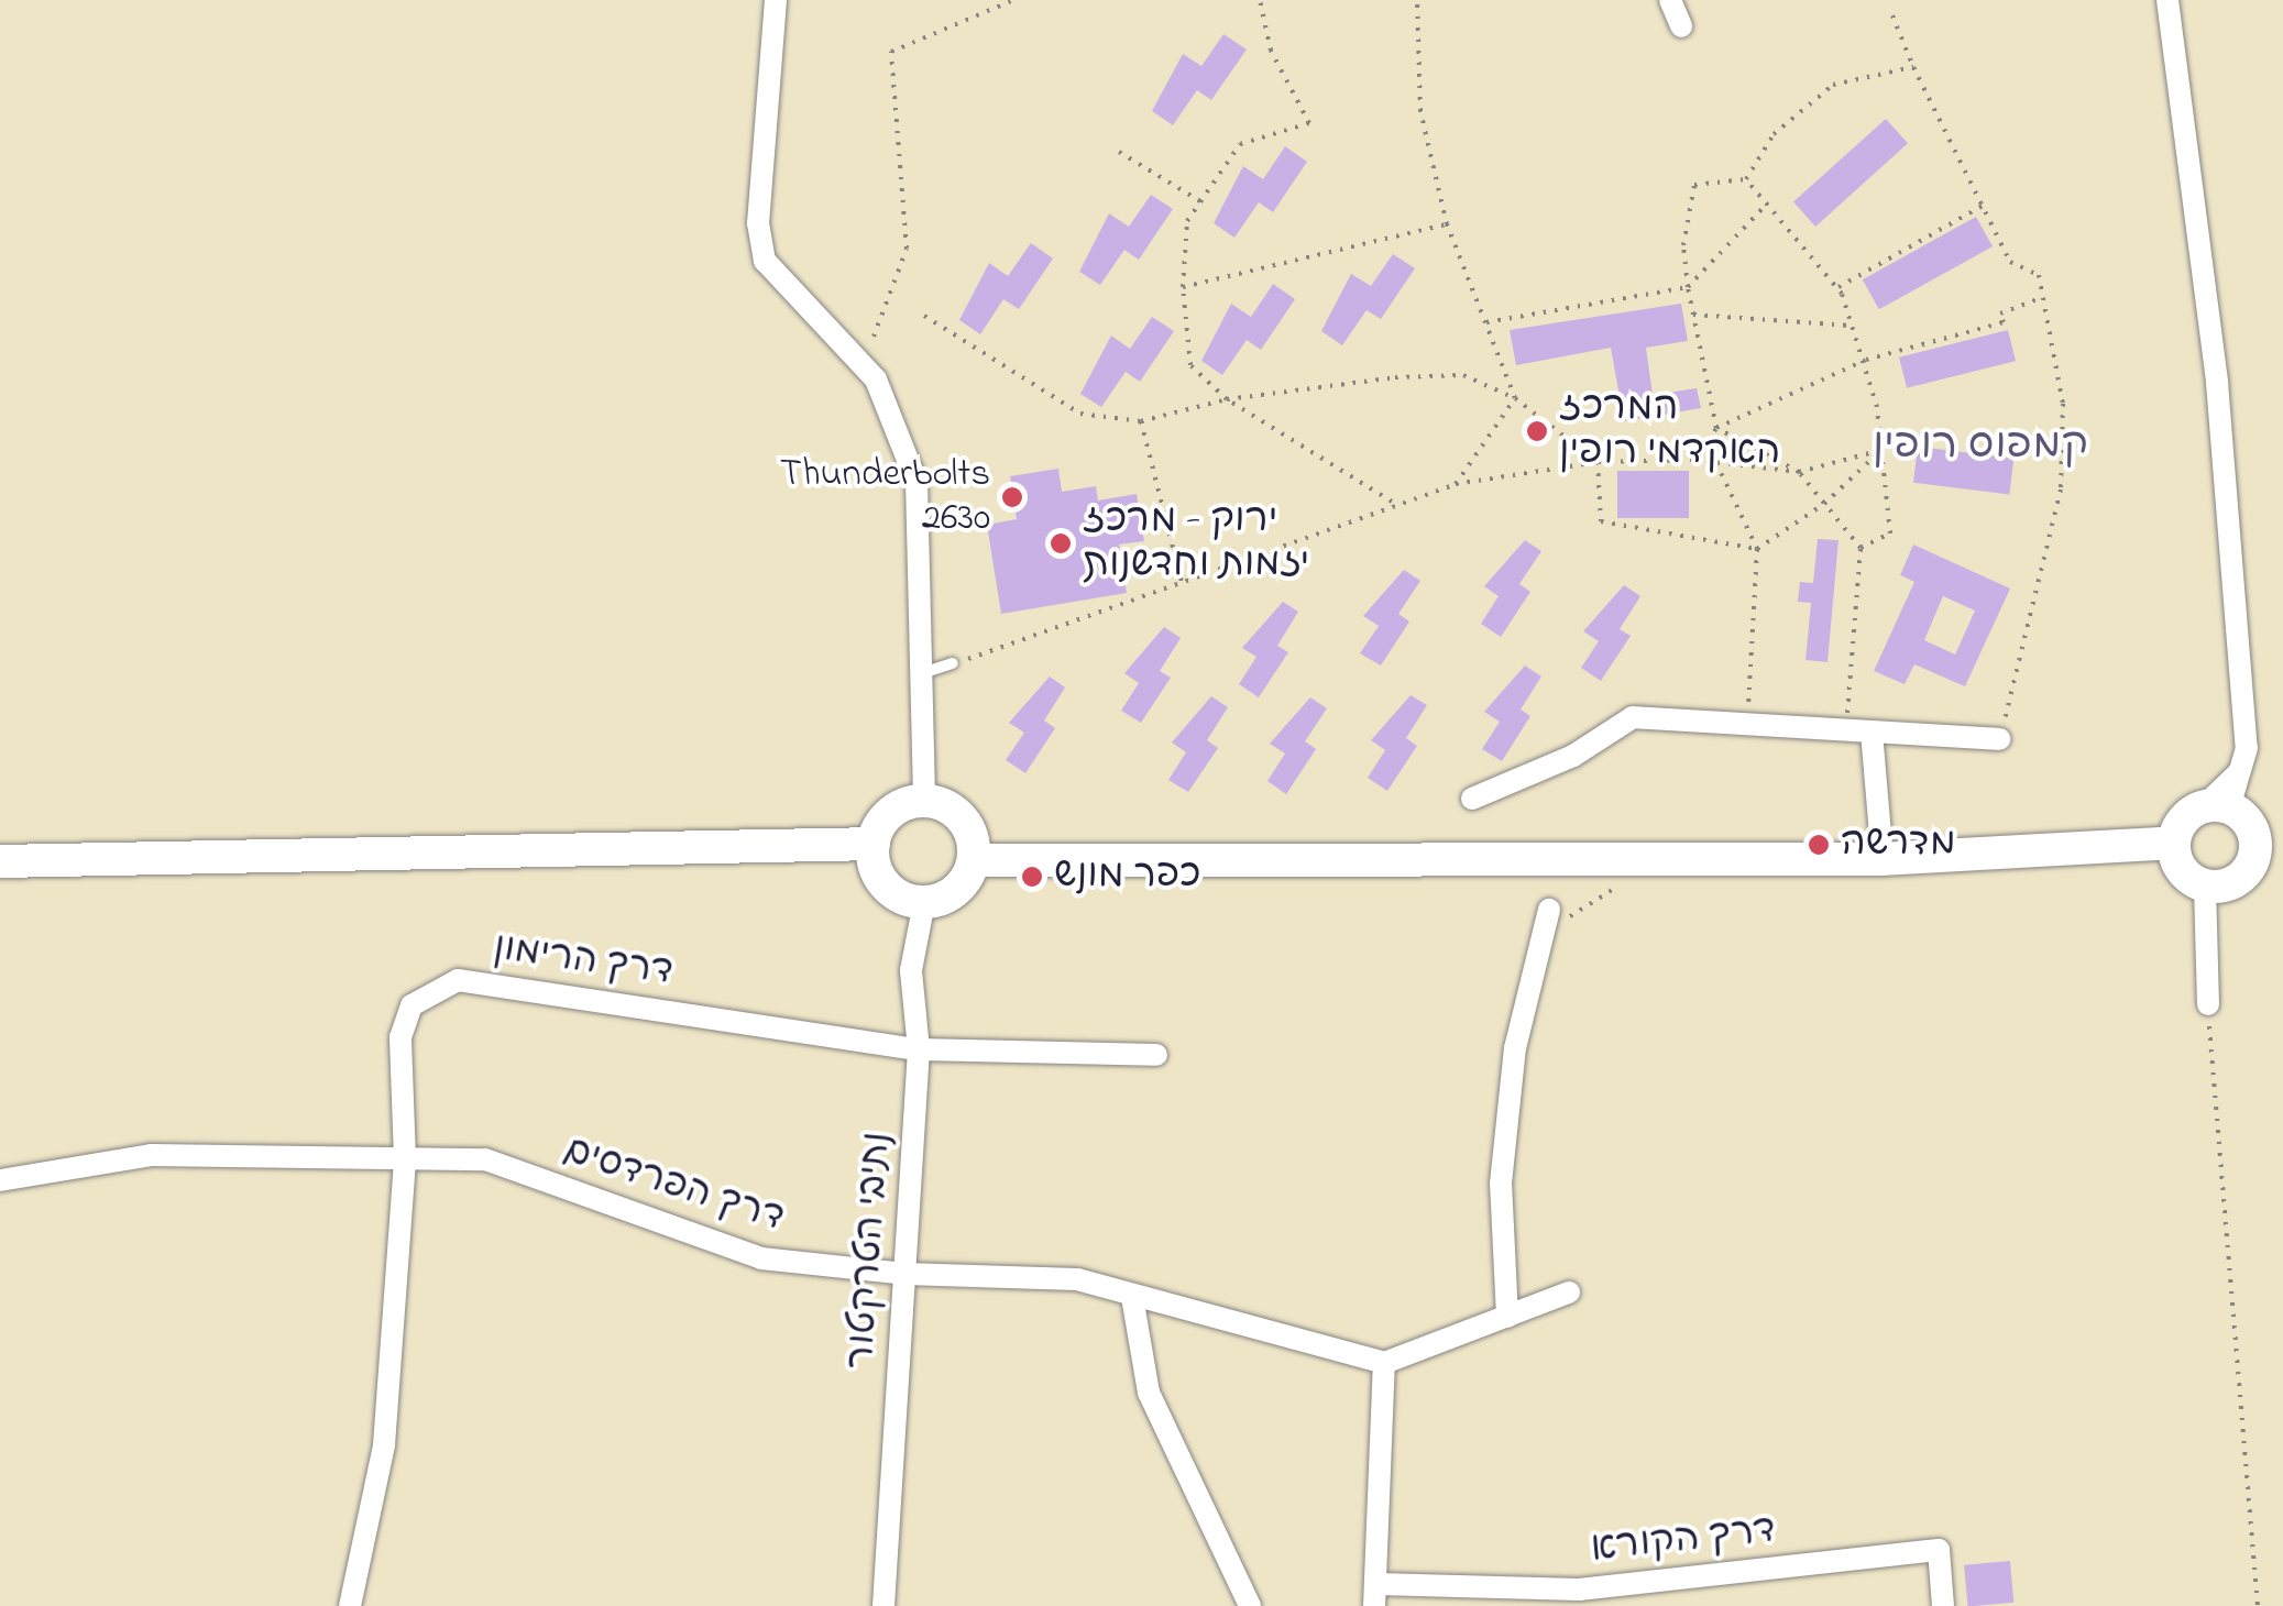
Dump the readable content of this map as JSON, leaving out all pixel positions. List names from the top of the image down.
{
  "streets": {
    "street": [
      "דרך הרימון",
      "דרך הפרדסים",
      "נתיבי הטרקטור",
      "דרך הקורא"
    ]
  },
  "crossings": [
    ["דרך הרימון", "דרך הפרדסים"],
    ["דרך הרימון", "נתיבי הטרקטור"],
    ["דרך הפרדסים", "נתיבי הטרקטור"]
  ],
  "districts": ["קמפוס רופין"],
  "places": [
    "המרכז האקדמי רופין",
    "Thunderbolts 2630",
    "ירוק - מרכז יזמות וחדשנות",
    "מדרשה",
    "כפר מונש"
  ]
}
